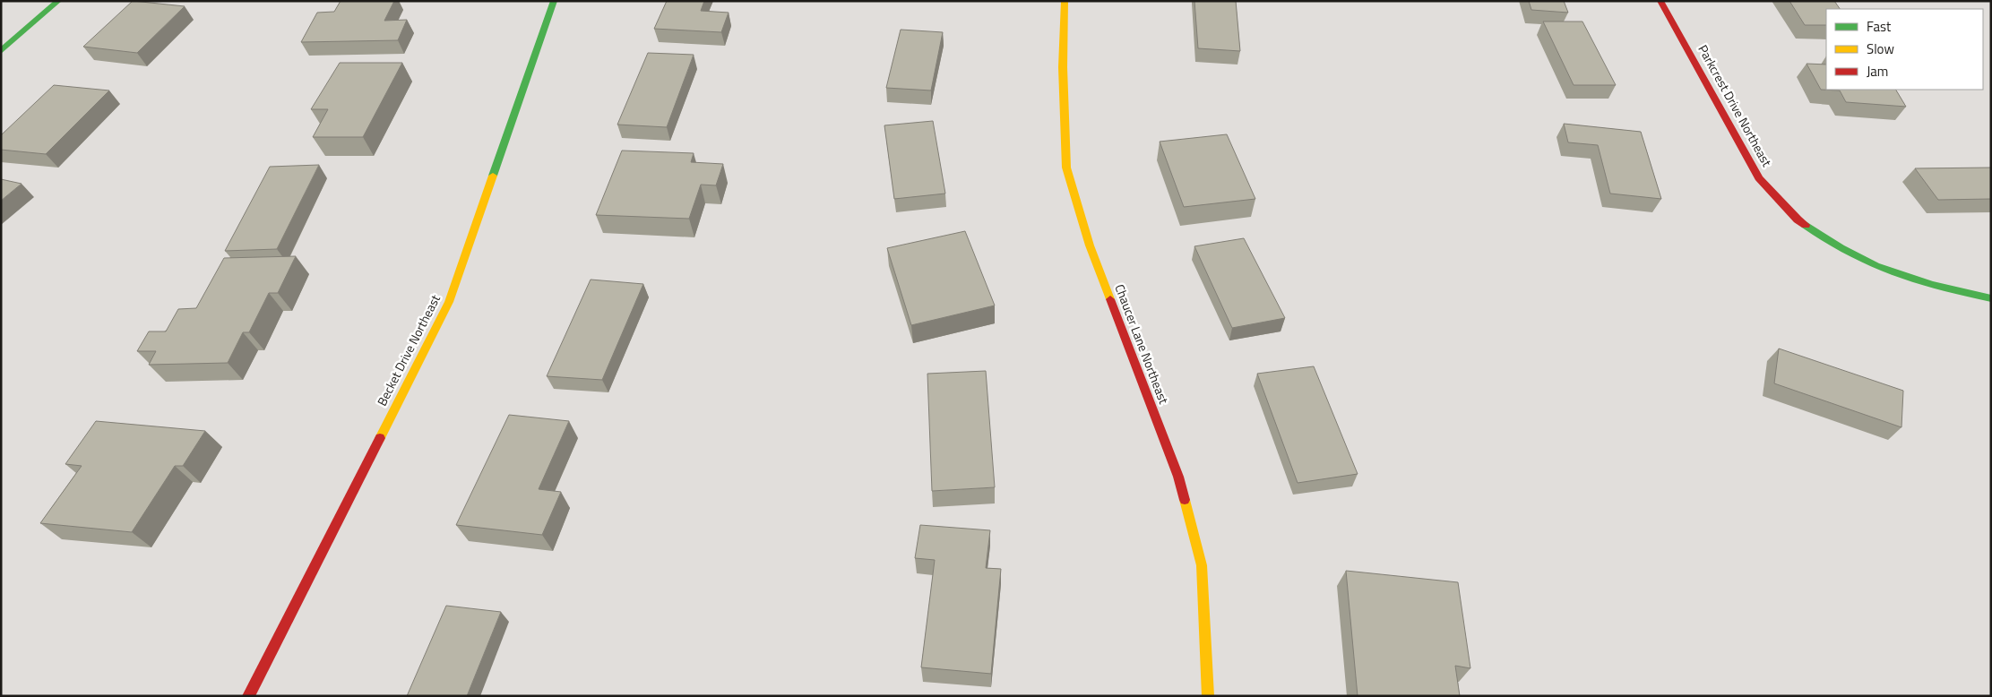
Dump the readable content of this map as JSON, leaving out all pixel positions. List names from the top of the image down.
{
  "streets": {
    "street": ["Parkcrest Drive Northeast", "Chaucer Lane Northeast", "Becket Drive Northeast"]
  },
  "legend": ["Fast", "Slow", "Jam"]
}
